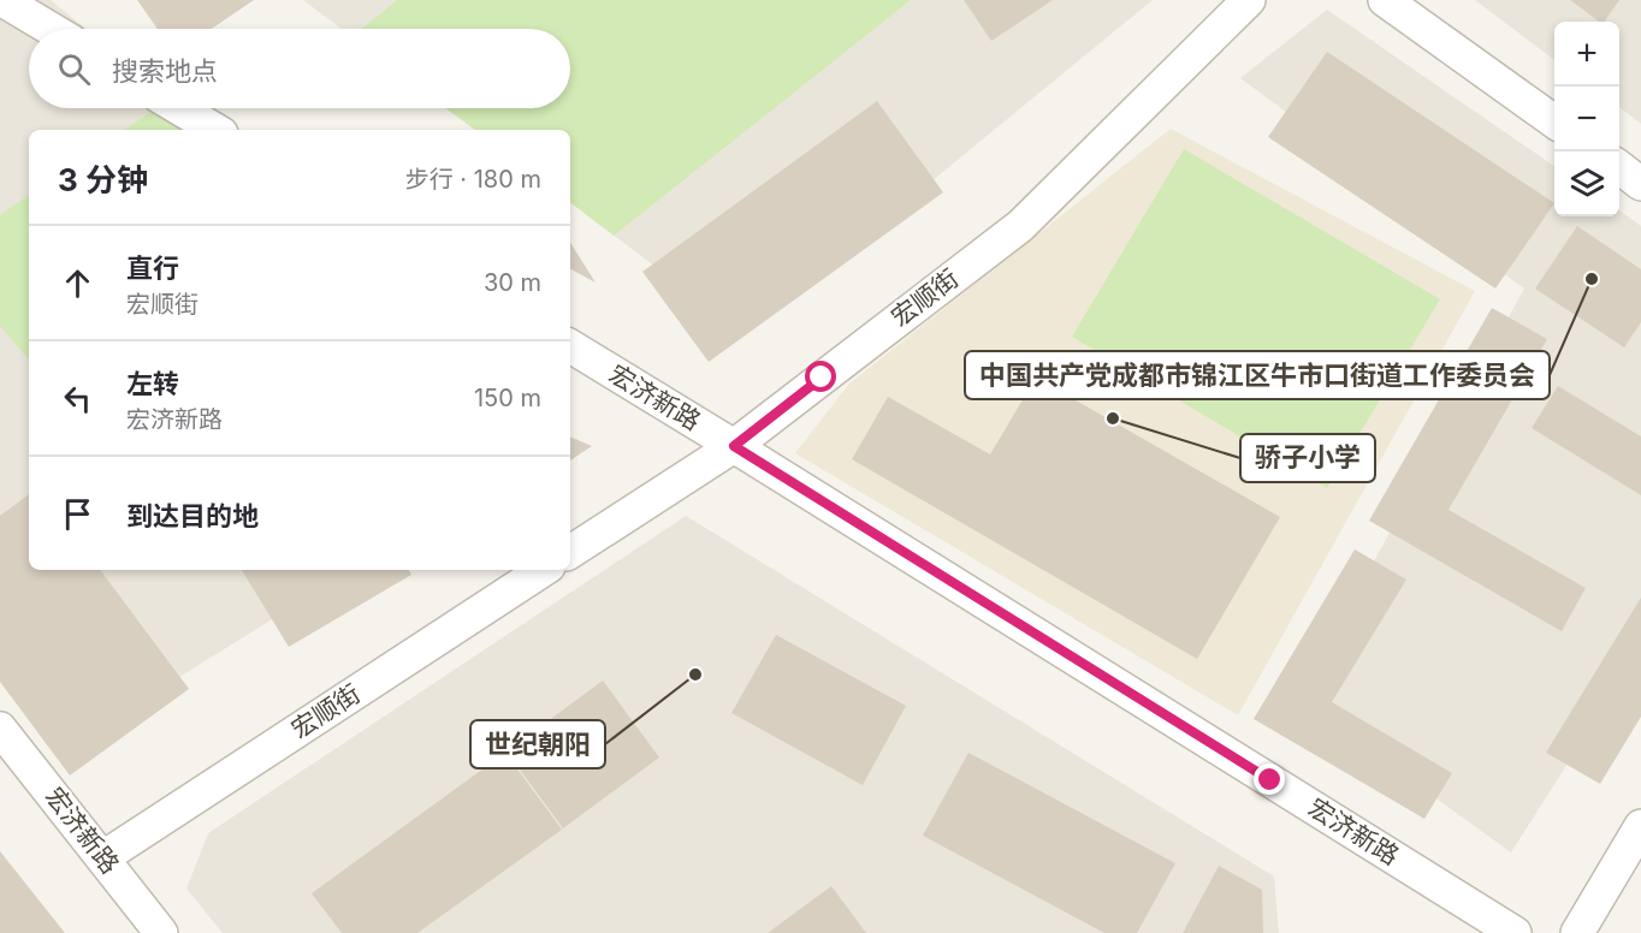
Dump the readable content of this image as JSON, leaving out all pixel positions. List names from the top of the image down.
{
  "streets": {
    "street": ["宏顺街", "宏济新路"]
  },
  "crossings": [
    ["宏顺街", "宏济新路"]
  ],
  "places": ["中国共产党成都市锦江区牛市口街道工作委员会", "骄子小学", "世纪朝阳"],
  "page": {
    "map_buttons": ["+", "−"],
    "search": "搜索地点",
    "heading": ["3 分钟", "步行 · 180 m"],
    "list": [
      ["直行", "宏顺街", "30 m"],
      ["左转", "宏济新路", "150 m"],
      "到达目的地"
    ]
  }
}
